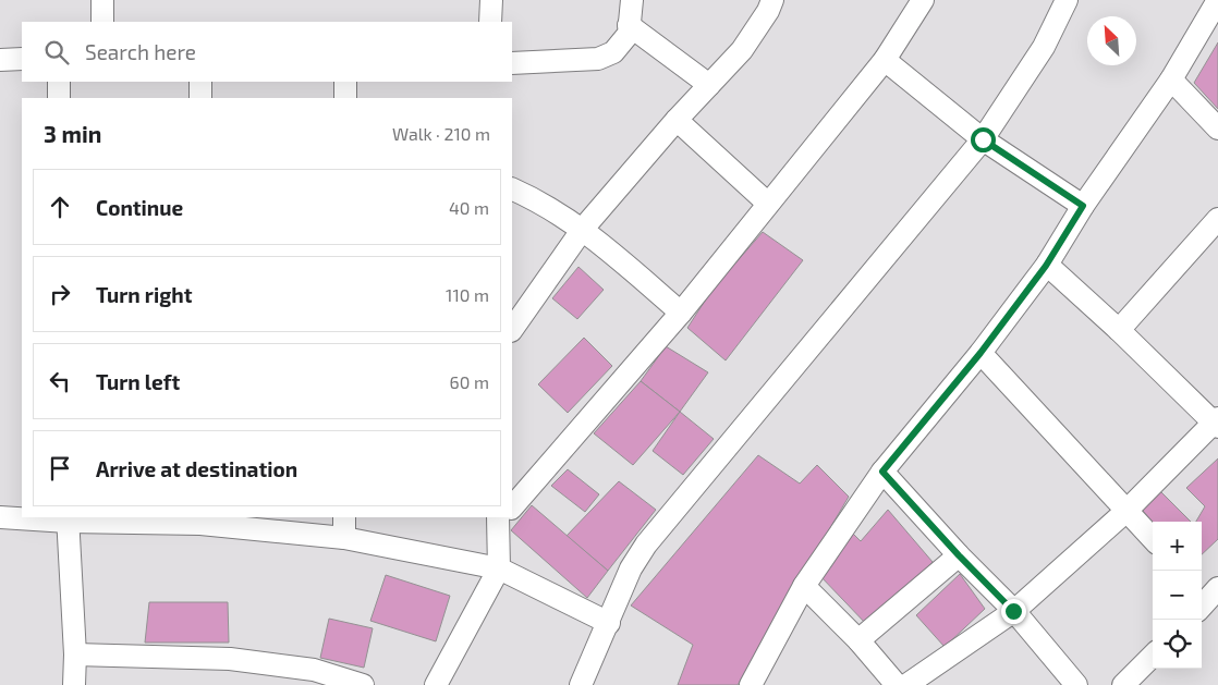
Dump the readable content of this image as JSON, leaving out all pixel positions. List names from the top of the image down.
{
  "north": "top left",
  "page": {
    "search": "Search here",
    "heading": ["3 min", "Walk · 210 m"],
    "list": [
      ["Continue", "40 m"],
      ["Turn right", "110 m"],
      ["Turn left", "60 m"],
      "Arrive at destination"
    ],
    "map_buttons": ["+", "−"]
  }
}
